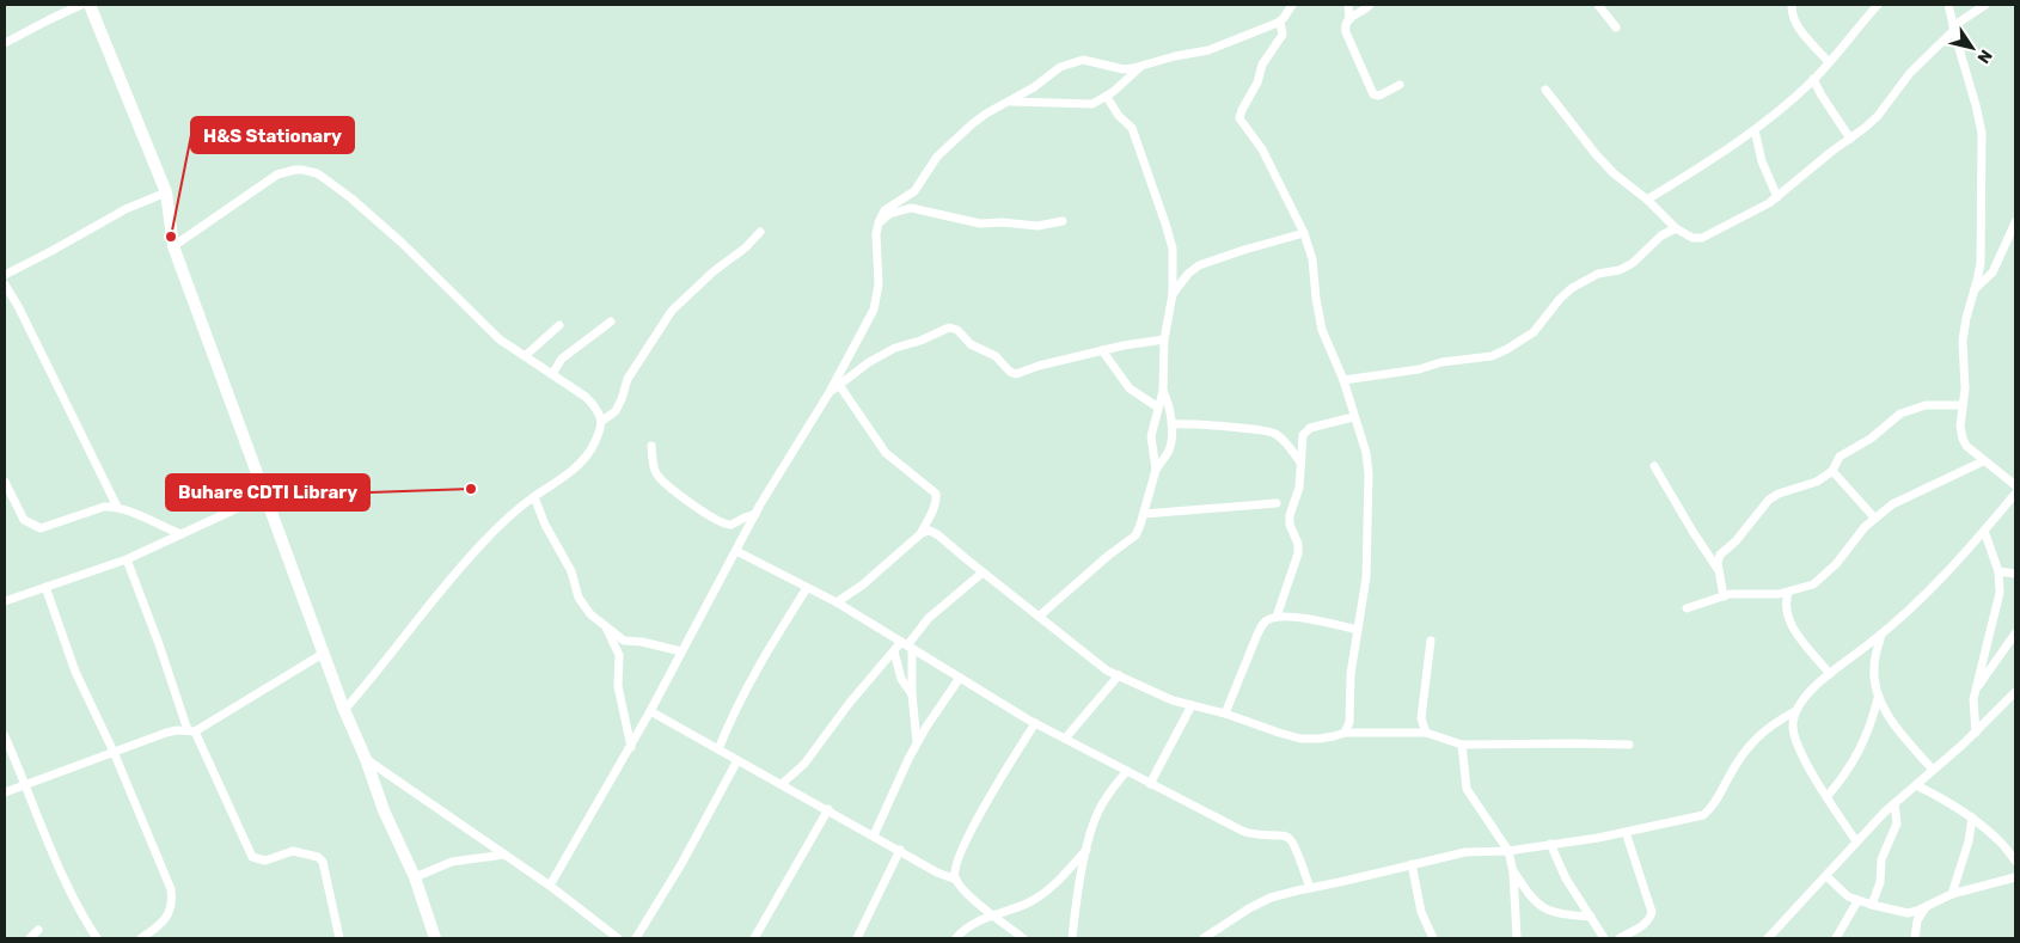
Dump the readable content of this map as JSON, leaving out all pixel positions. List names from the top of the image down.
{
  "places": ["H&S Stationary", "Buhare CDTI Library"],
  "north": "bottom right"
}
